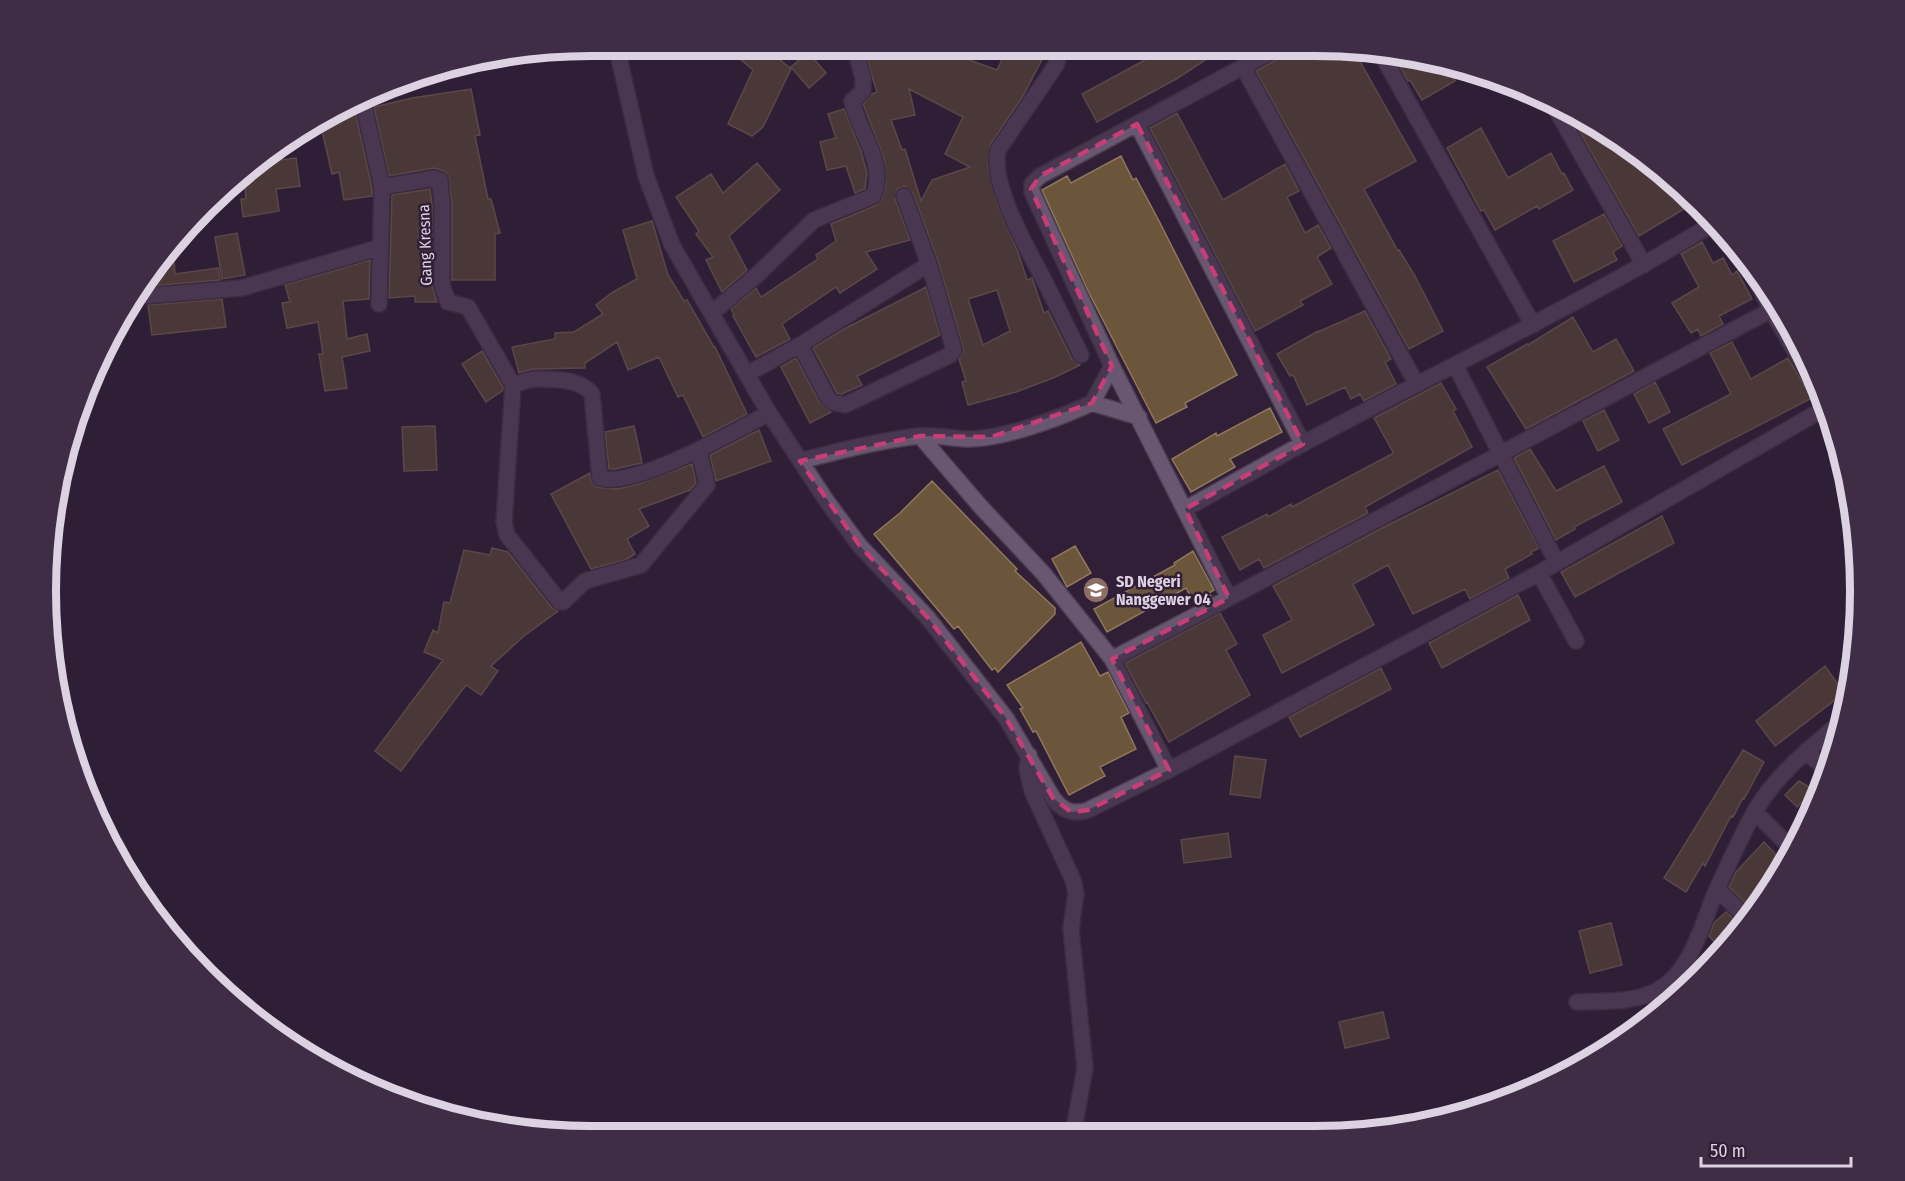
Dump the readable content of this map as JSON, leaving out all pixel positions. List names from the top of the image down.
{
  "streets": {
    "street": ["Gang Kresna"]
  },
  "places": {
    "school or university": ["SD Negeri Nanggewer 04"]
  },
  "scale_bar": "50 m"
}
